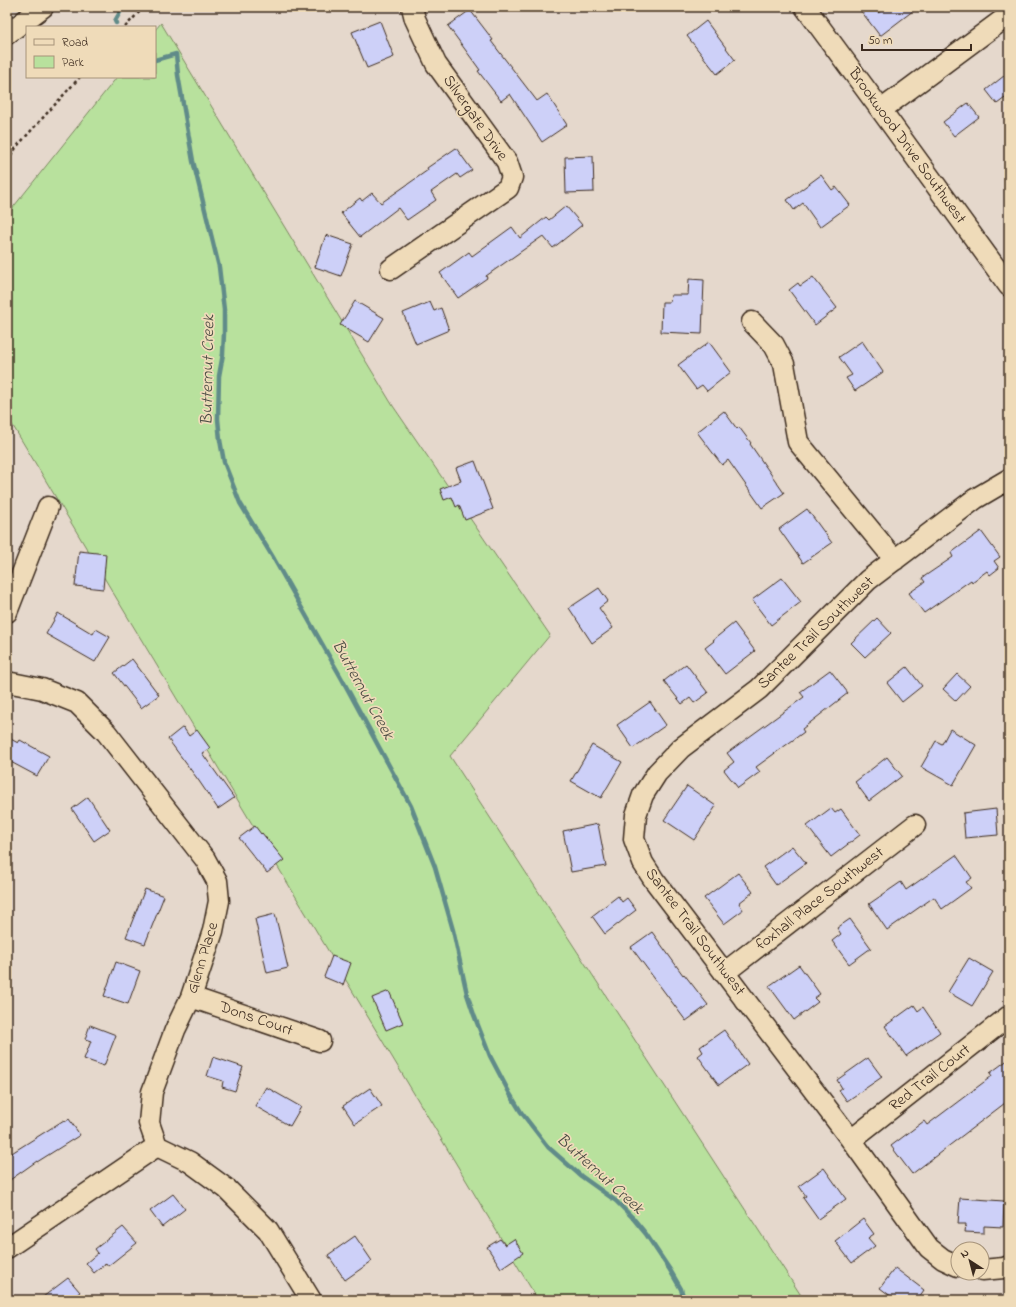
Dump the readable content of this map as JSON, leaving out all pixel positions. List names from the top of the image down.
{
  "streets": {
    "street": [
      "Silvergate Drive",
      "Brookwood Drive Southwest",
      "Santee Trail Southwest",
      "foxhall Place Southwest",
      "Glenn Place",
      "Dons Court",
      "Red Trail Court"
    ]
  },
  "crossings": [
    ["Santee Trail Southwest", "foxhall Place Southwest"],
    ["Santee Trail Southwest", "Red Trail Court"],
    ["Glenn Place", "Dons Court"]
  ],
  "water": ["Butternut Creek"],
  "legend": ["Road", "Park"],
  "scale_bar": "50 m",
  "north": "top left"
}
